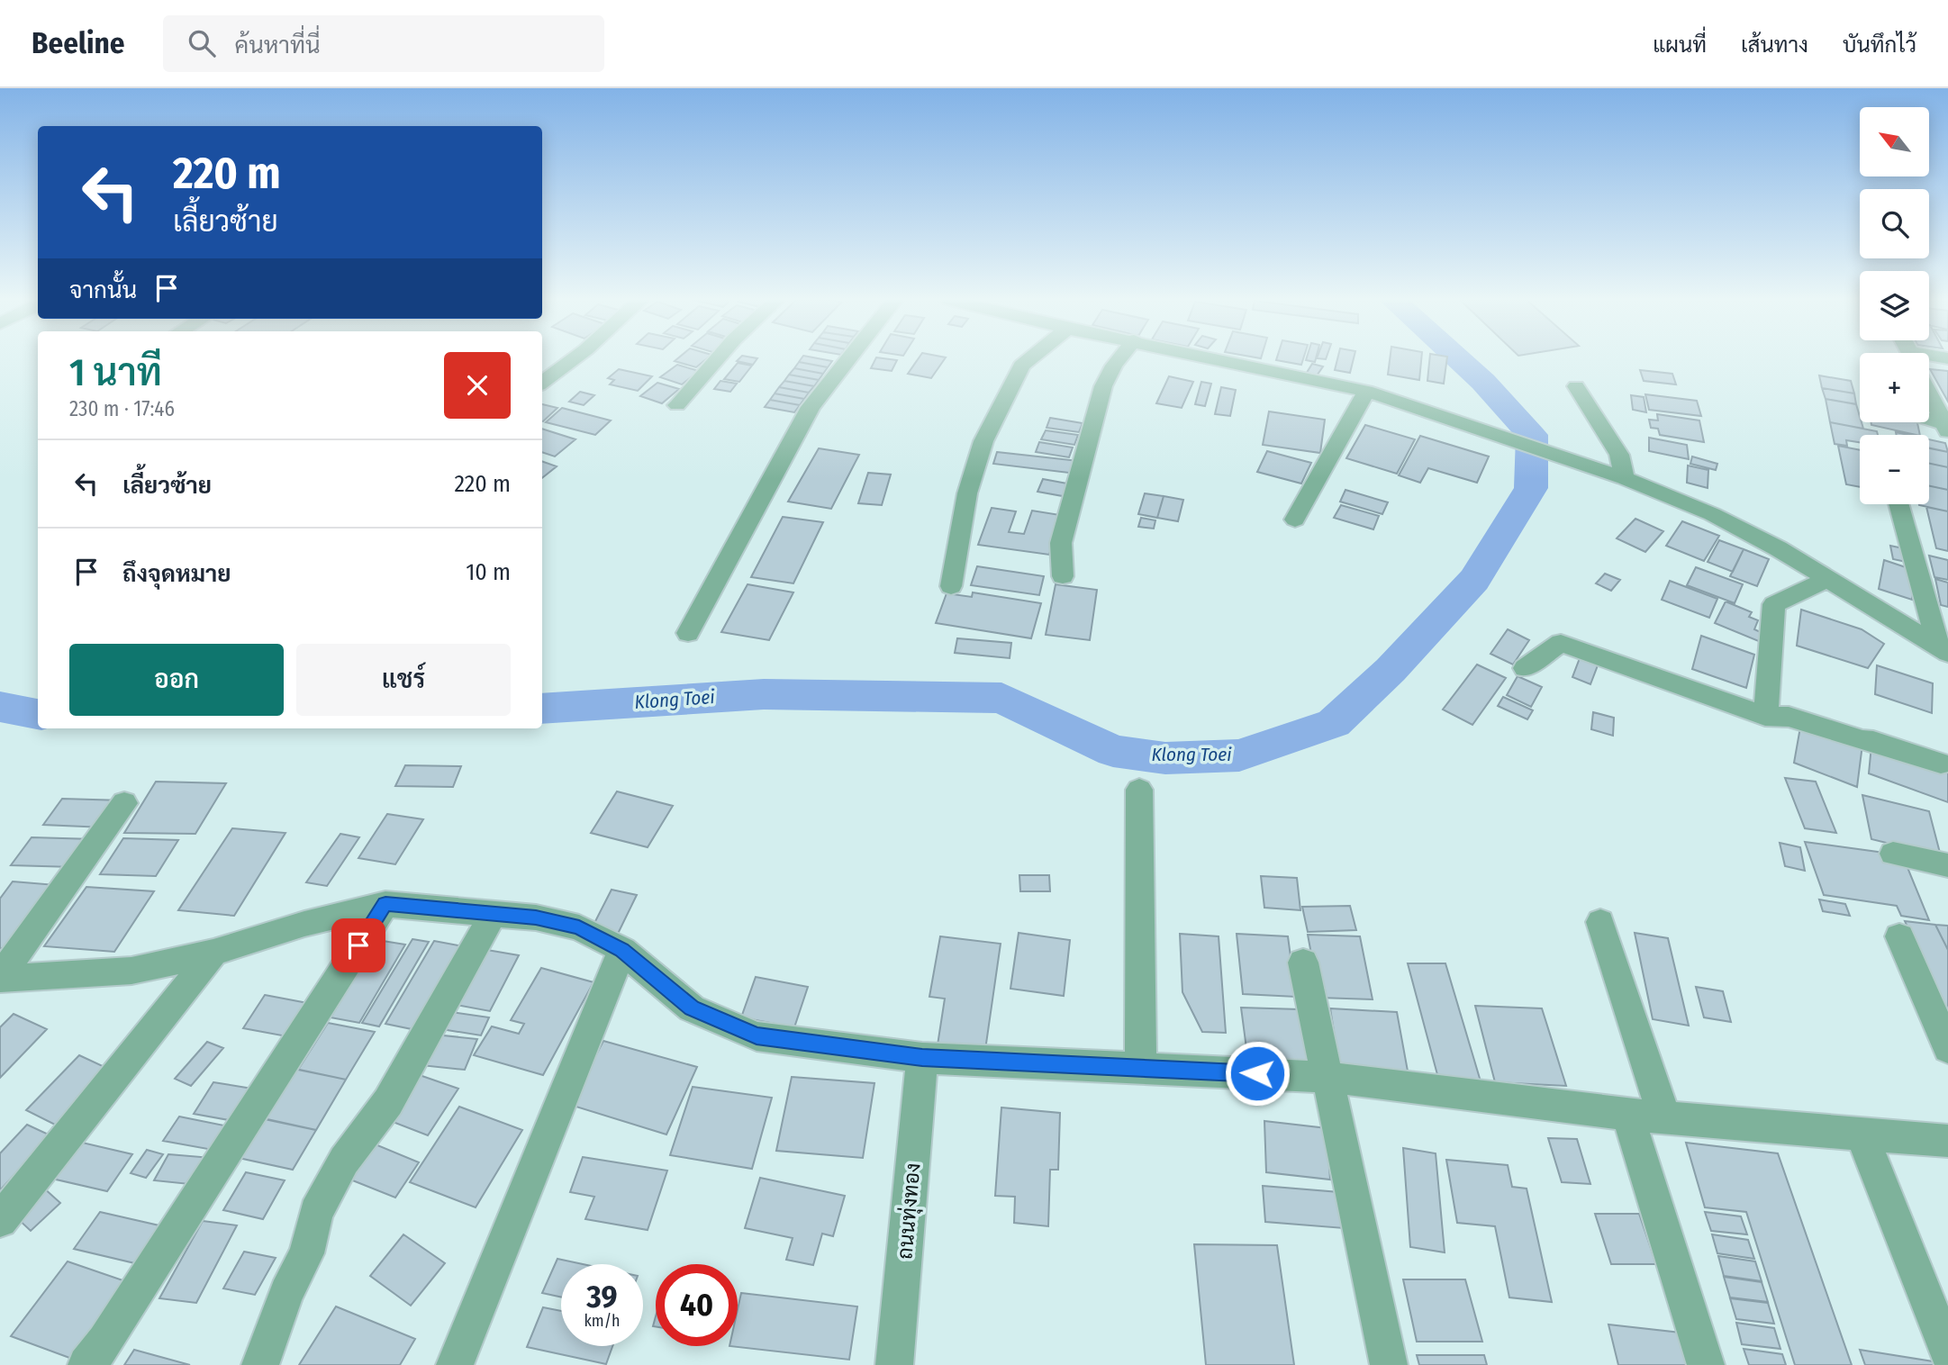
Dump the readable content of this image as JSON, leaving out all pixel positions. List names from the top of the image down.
{
  "streets": {
    "street": ["ถนนทุ่งทอง"]
  },
  "water": ["Klong Toei"],
  "north": "top left",
  "page": {
    "header": "Beeline",
    "search": "ค้นหาที่นี่",
    "nav": ["แผนที่", "เส้นทาง", "บันทึกไว้"],
    "map_buttons": ["+", "−"],
    "turn": ["220 m", "เลี้ยวซ้าย"],
    "then": "จากนั้น",
    "heading": ["1 นาที", "230 m · 17:46"],
    "list": [
      {
        "name": "เลี้ยวซ้าย",
        "value": "220 m"
      },
      {
        "name": "ถึงจุดหมาย",
        "value": "10 m"
      }
    ],
    "buttons": ["ออก", "แชร์"],
    "speed": "39 km/h",
    "limit": "40"
  }
}
